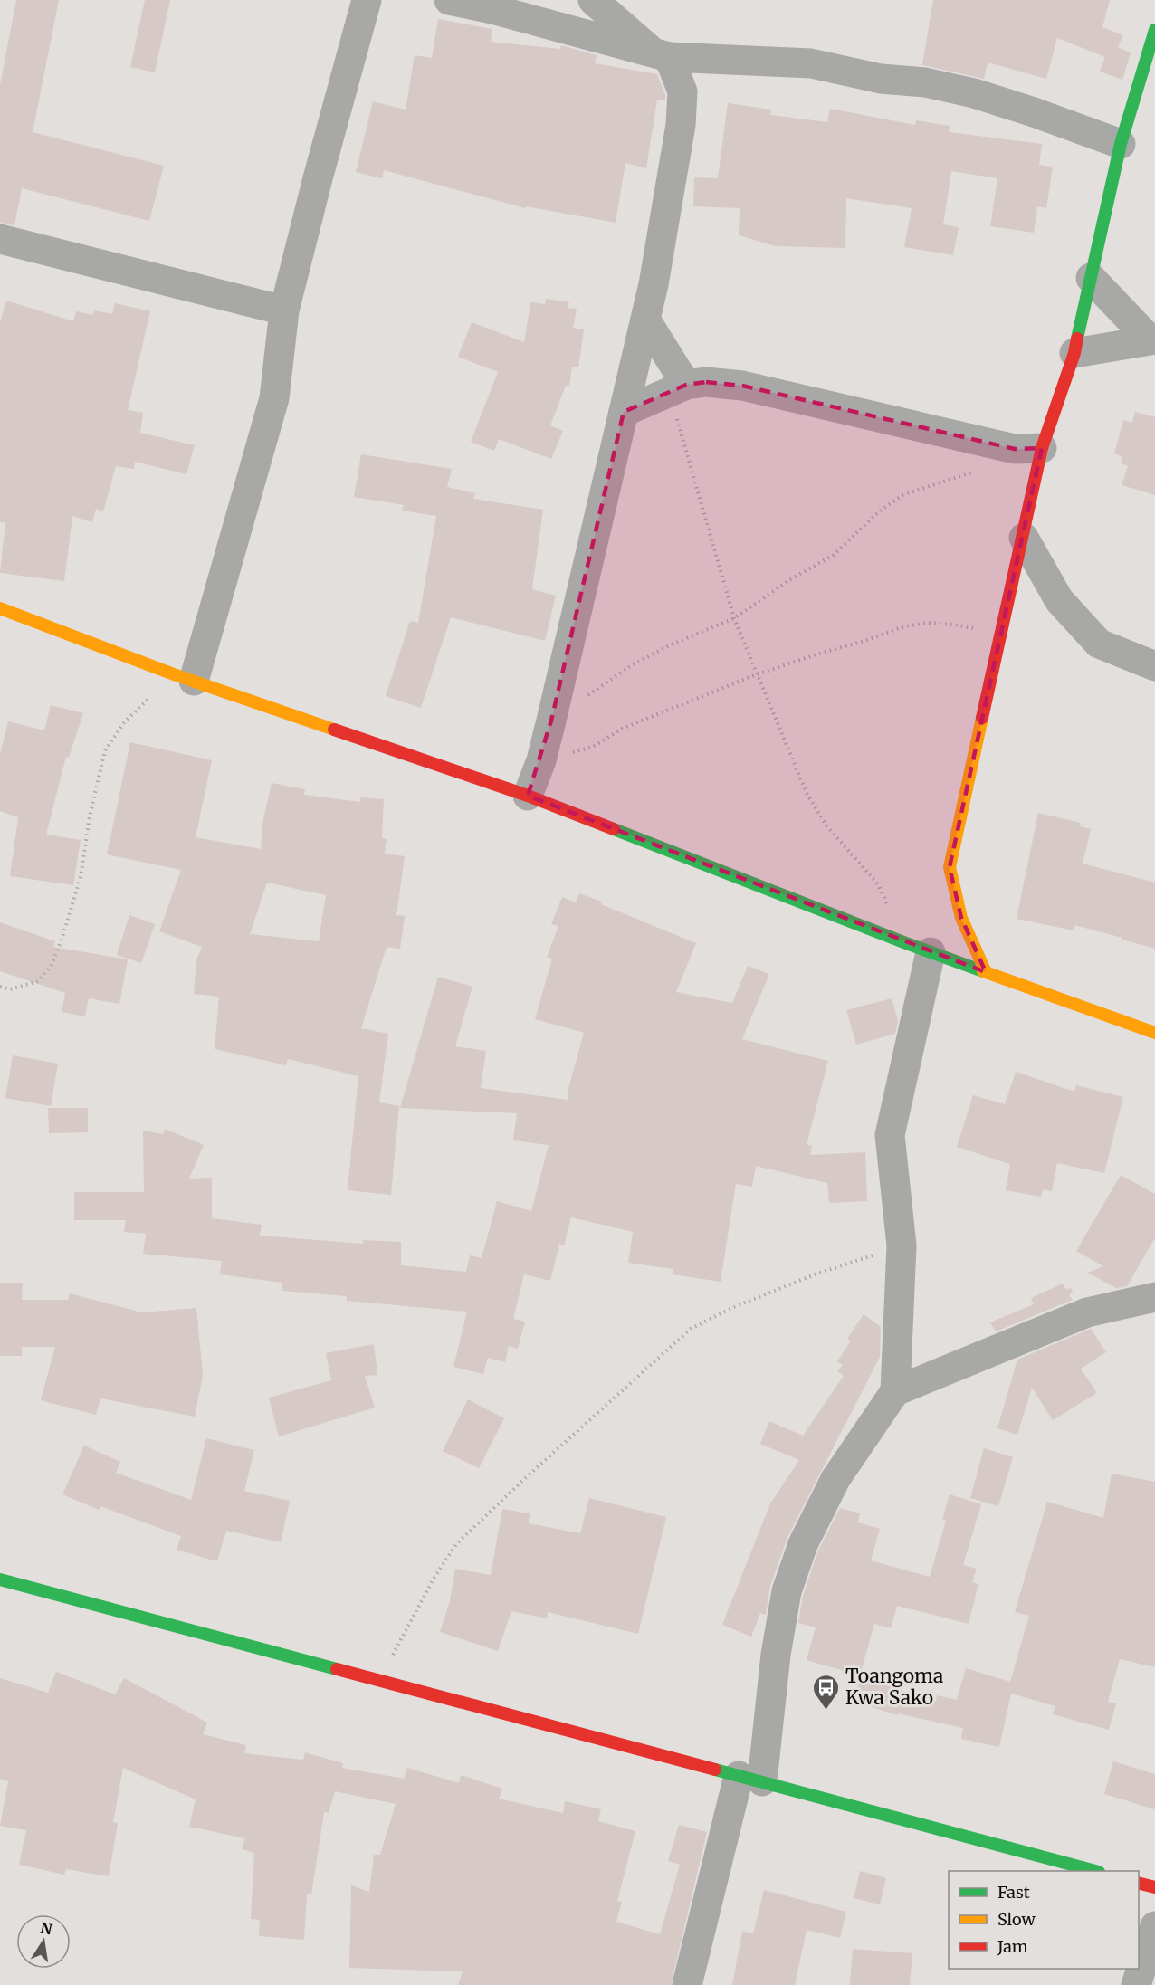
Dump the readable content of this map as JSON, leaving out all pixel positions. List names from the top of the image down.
{
  "places": {
    "bus stop": ["Toangoma Kwa Sako"]
  },
  "legend": ["Fast", "Slow", "Jam"],
  "north": "top"
}
